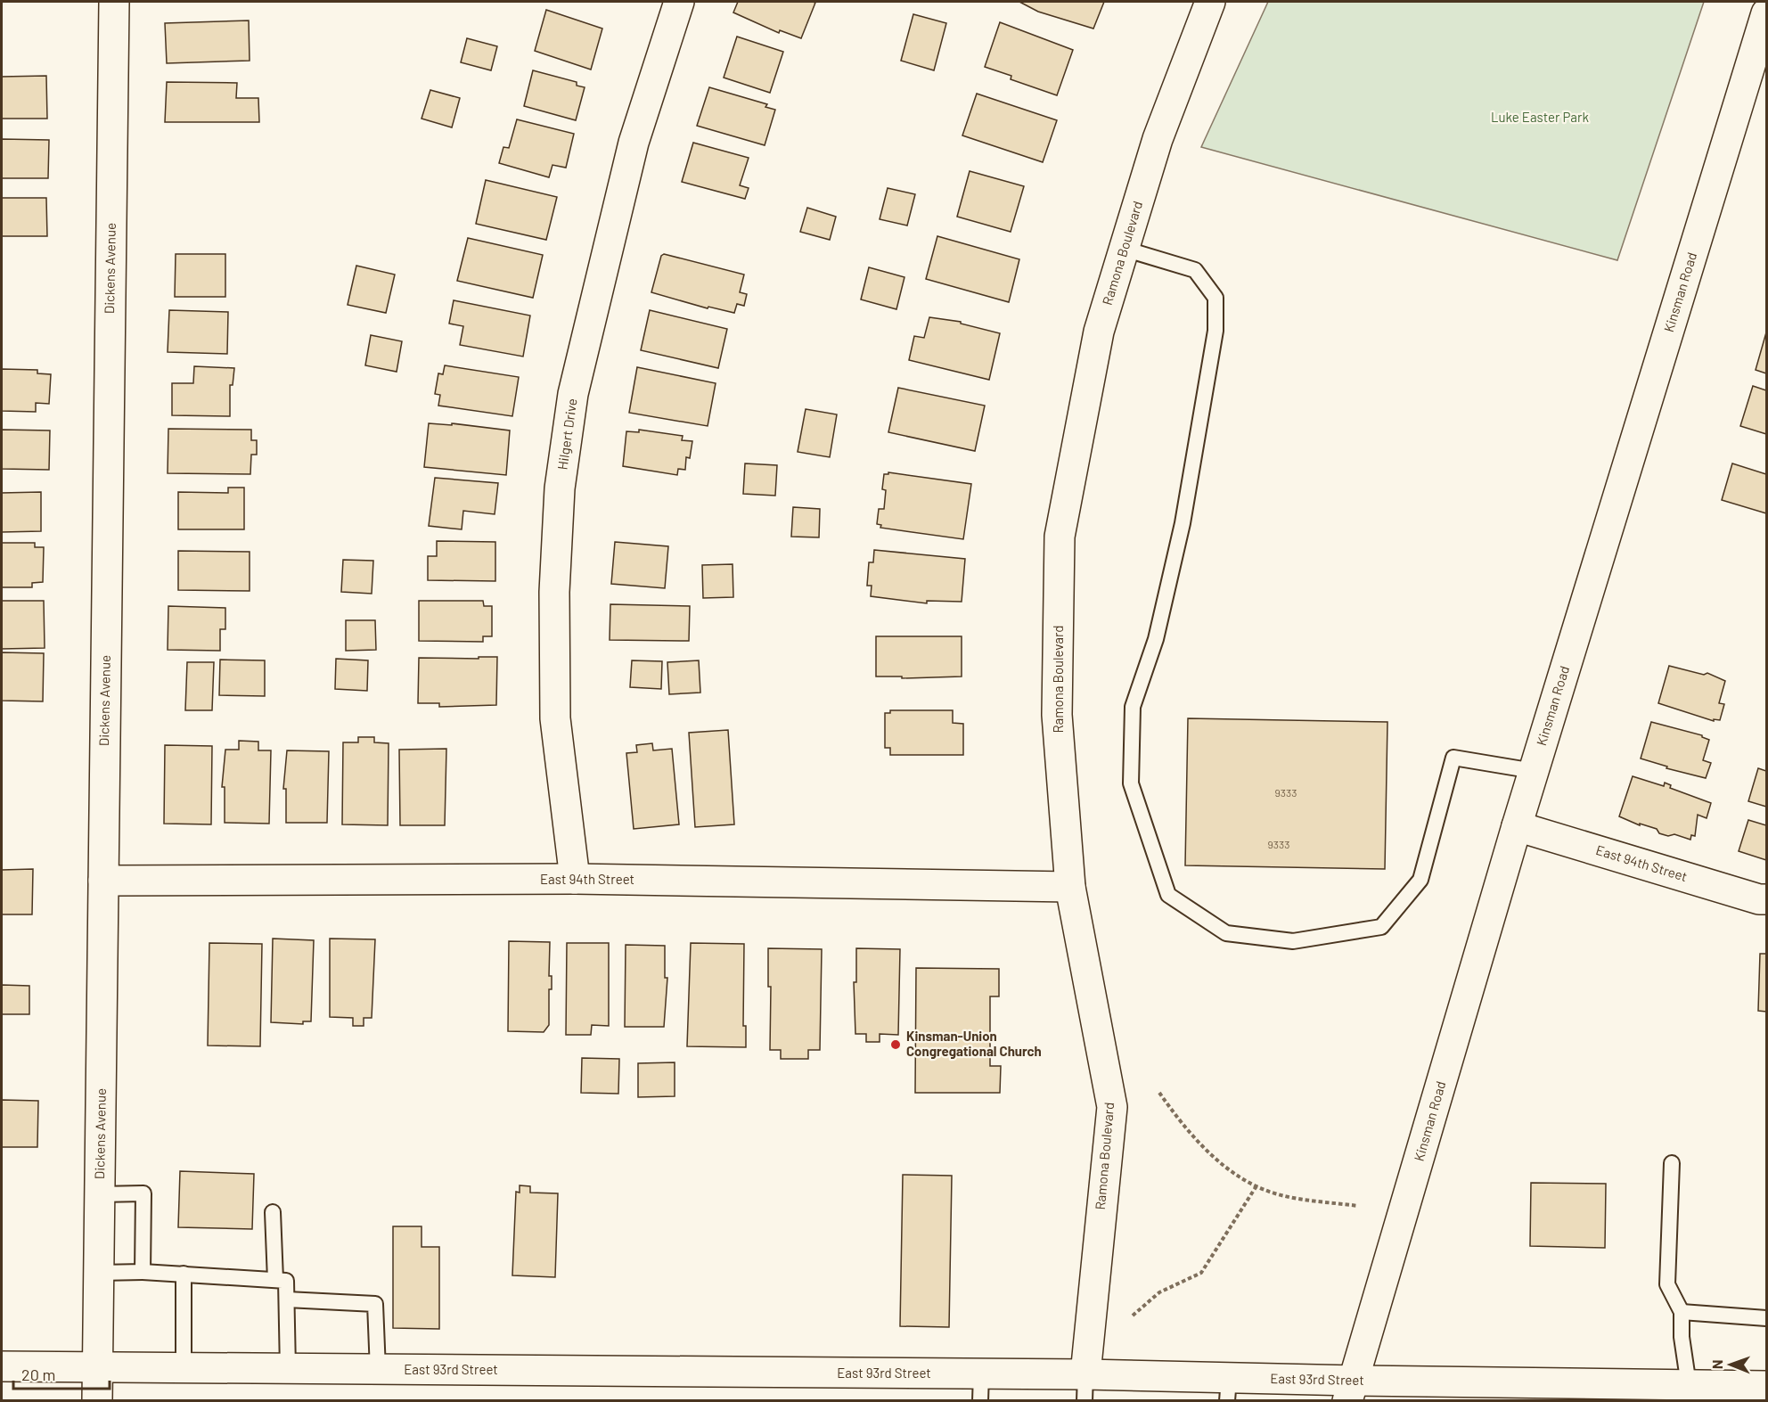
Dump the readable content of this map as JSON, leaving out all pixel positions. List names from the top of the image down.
{
  "streets": {
    "street": [
      "Ramona Boulevard",
      "Dickens Avenue",
      "Kinsman Road",
      "Hilgert Drive",
      "East 94th Street",
      "East 93rd Street"
    ]
  },
  "crossings": [
    ["Ramona Boulevard", "East 94th Street"],
    ["Ramona Boulevard", "East 93rd Street"],
    ["Dickens Avenue", "East 94th Street"],
    ["Dickens Avenue", "East 93rd Street"],
    ["Kinsman Road", "East 94th Street"],
    ["Kinsman Road", "East 93rd Street"],
    ["Hilgert Drive", "East 94th Street"]
  ],
  "parks": ["Luke Easter Park"],
  "places": ["Kinsman-Union Congregational Church"],
  "house_numbers": ["9333", "9333"],
  "scale_bar": "20 m",
  "north": "left"
}
